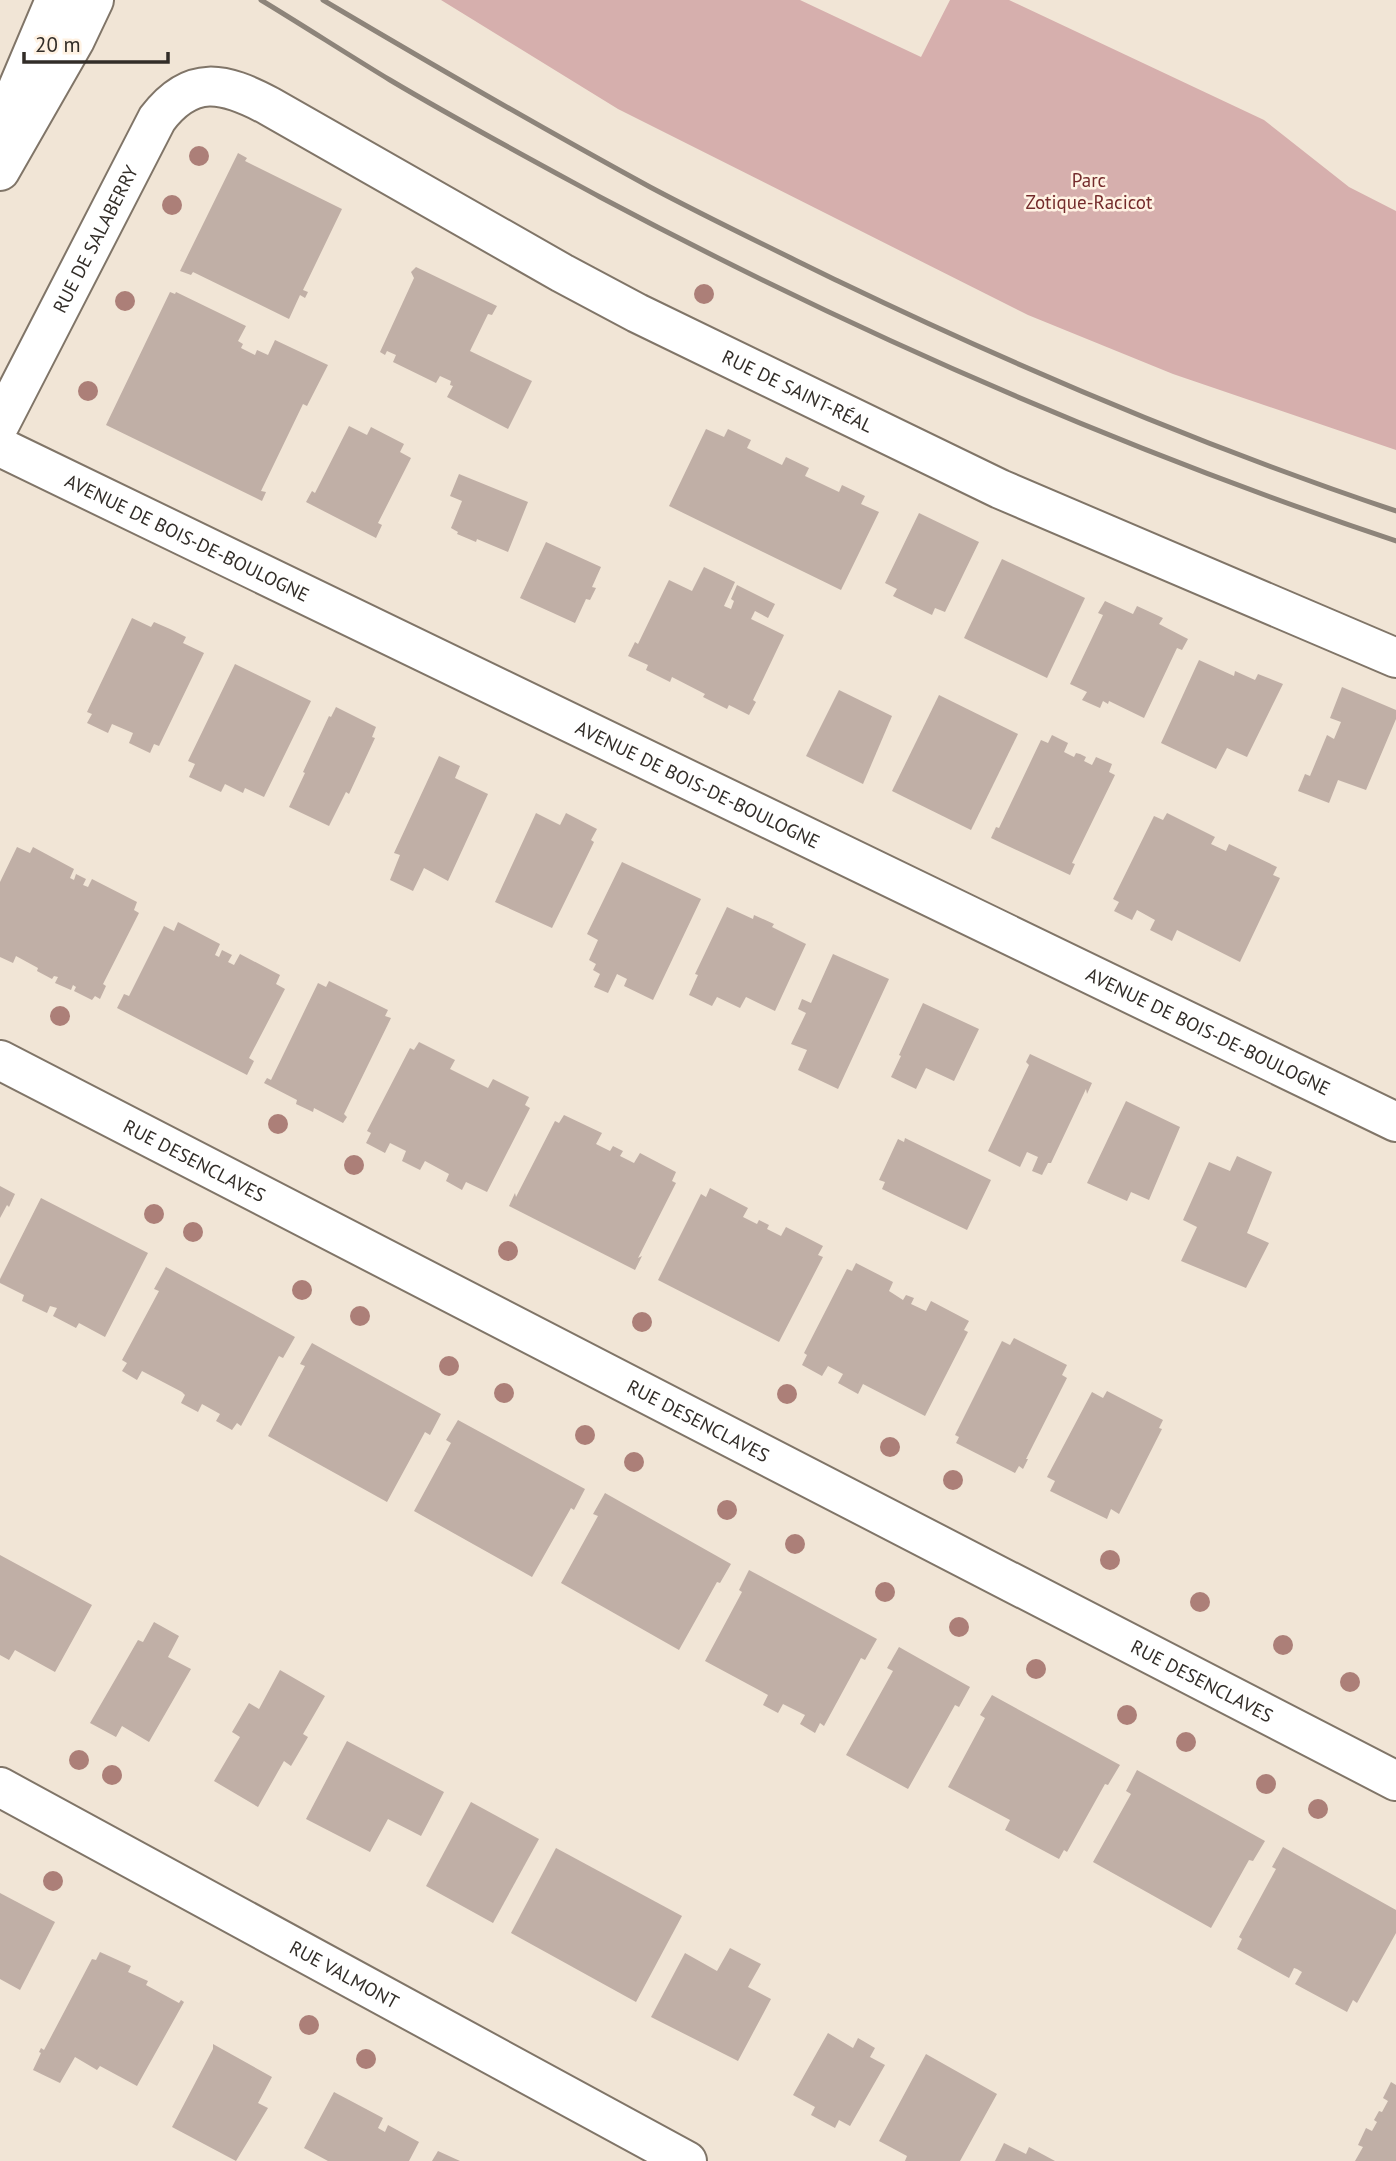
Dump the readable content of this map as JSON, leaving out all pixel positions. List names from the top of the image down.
{
  "streets": {
    "street": [
      "RUE DE SALABERRY",
      "RUE DE SAINT-RÉAL",
      "AVENUE DE BOIS-DE-BOULOGNE",
      "RUE DESENCLAVES",
      "RUE VALMONT"
    ]
  },
  "crossings": [
    ["RUE DE SALABERRY", "RUE DE SAINT-RÉAL"]
  ],
  "parks": ["Parc Zotique-Racicot"],
  "scale_bar": "20 m"
}
